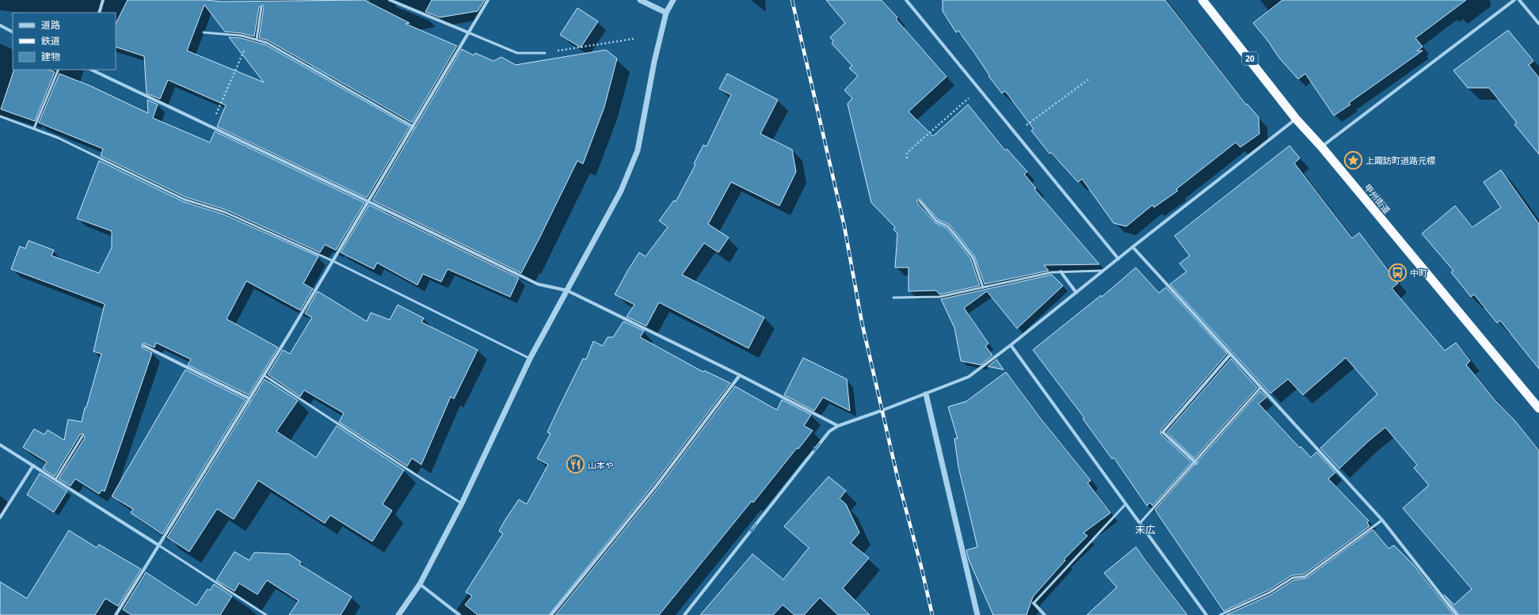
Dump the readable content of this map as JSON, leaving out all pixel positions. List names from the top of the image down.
{
  "streets": {
    "highway": ["20", "甲州街道"]
  },
  "districts": ["末広"],
  "places": {
    "place": ["上諏訪町道路元標"],
    "bus stop": ["中町"],
    "restaurant": ["山本や"]
  },
  "legend": ["道路", "鉄道", "建物"]
}
